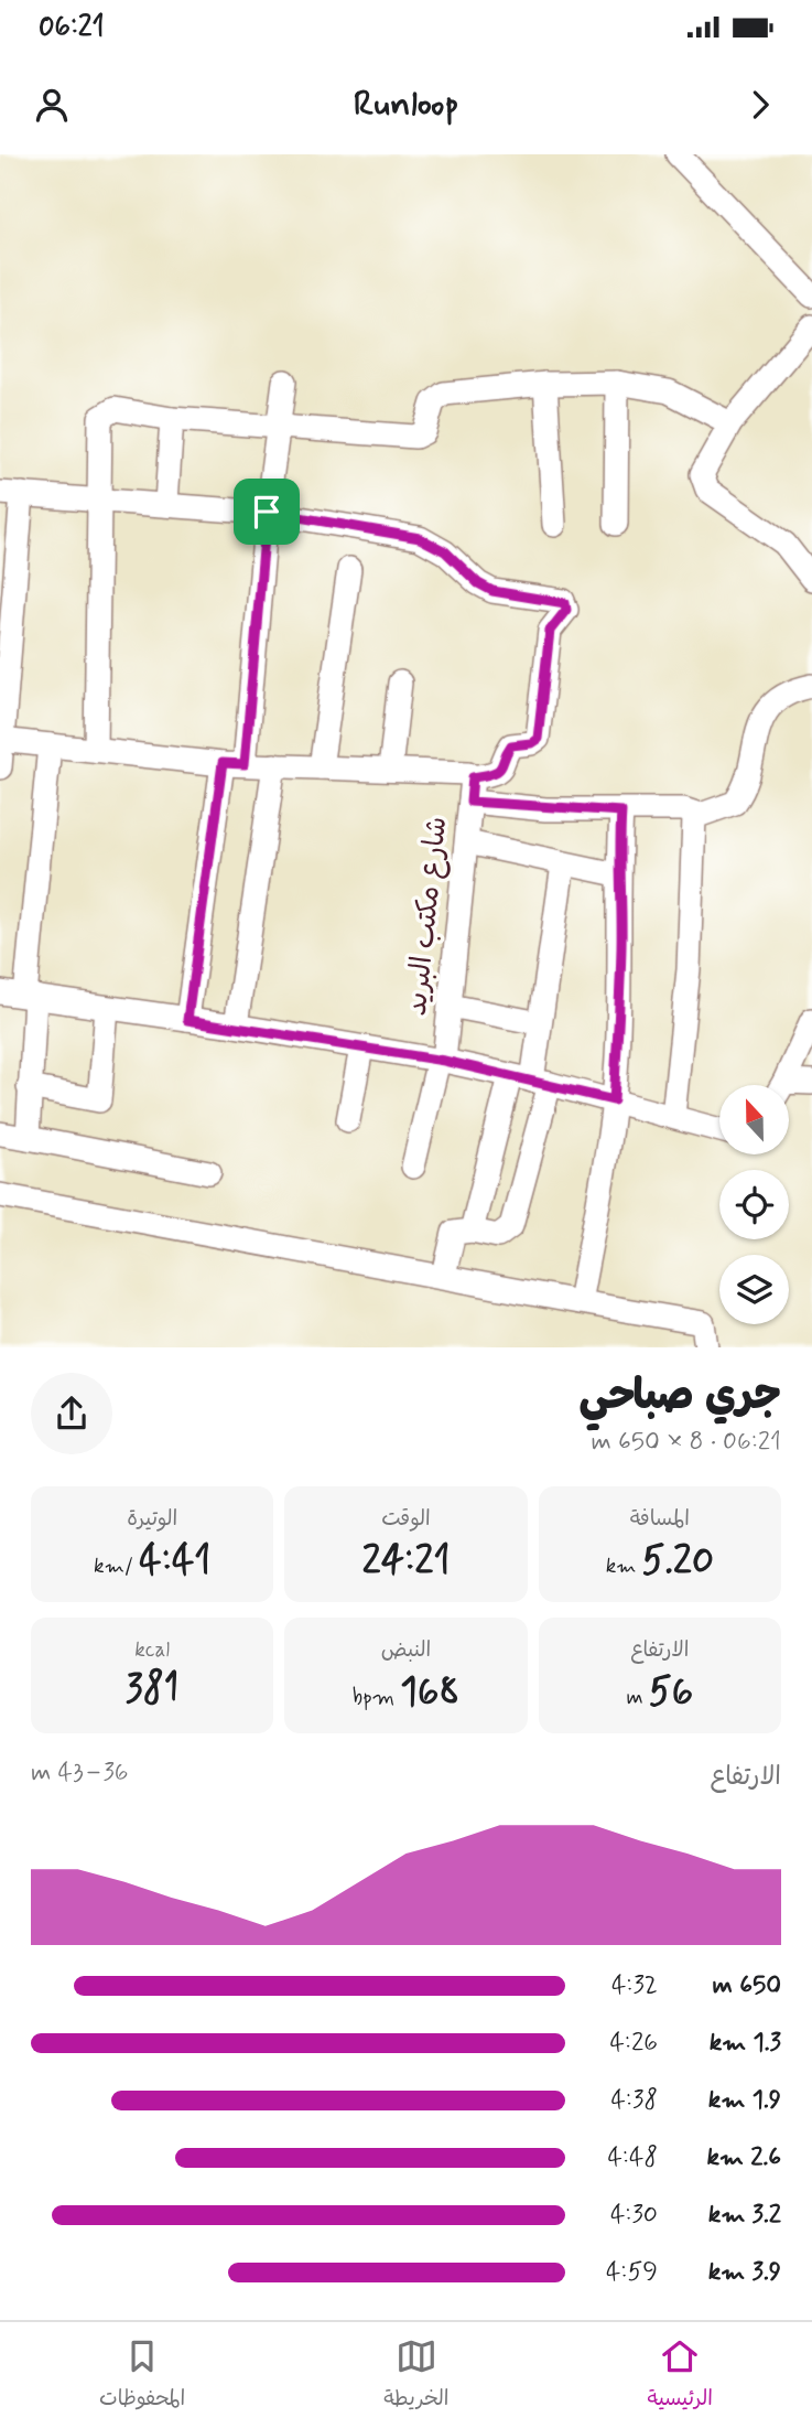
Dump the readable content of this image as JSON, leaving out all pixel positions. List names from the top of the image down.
{
  "streets": {
    "street": ["شارع مكتب البريد"]
  },
  "north": "top",
  "page": {
    "status": "06:21",
    "header": "Runloop",
    "heading": ["جري صباحي", "06:21 · 8 × 650 m"],
    "stats": [
      ["المسافة", "5.20 km"],
      ["الوقت", "24:21"],
      ["الوتيرة", "4:41 /km"],
      ["الارتفاع", "56 m"],
      ["النبض", "168 bpm"],
      ["kcal", "381"]
    ],
    "chart": ["الارتفاع", "36–43 m"],
    "list": [
      {
        "name": "650 m",
        "note": "4:32"
      },
      {
        "name": "1.3 km",
        "note": "4:26"
      },
      {
        "name": "1.9 km",
        "note": "4:38"
      },
      {
        "name": "2.6 km",
        "note": "4:48"
      },
      {
        "name": "3.2 km",
        "note": "4:30"
      },
      {
        "name": "3.9 km",
        "note": "4:59"
      }
    ],
    "tabs": ["الرئيسية", "الخريطة", "المحفوظات"]
  }
}
